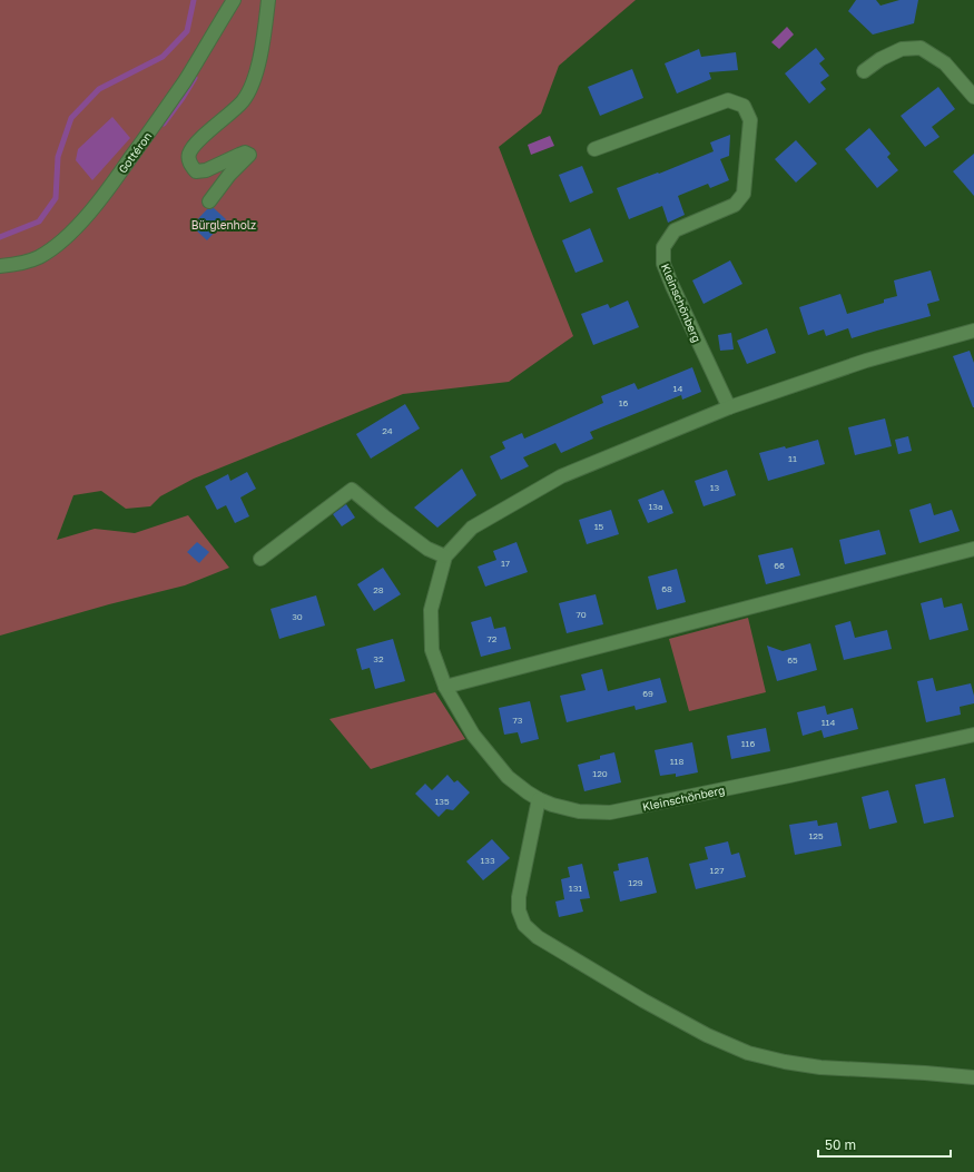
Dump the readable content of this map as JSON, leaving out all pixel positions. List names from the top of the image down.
{
  "streets": {
    "street": ["Gottéron", "Kleinschönberg"]
  },
  "parks": ["Bürglenholz"],
  "house_numbers": [
    "14",
    "16",
    "24",
    "11",
    "13",
    "13a",
    "15",
    "17",
    "66",
    "68",
    "28",
    "70",
    "30",
    "72",
    "32",
    "65",
    "69",
    "73",
    "114",
    "116",
    "118",
    "120",
    "135",
    "125",
    "133",
    "127",
    "129",
    "131"
  ],
  "scale_bar": "50 m"
}
